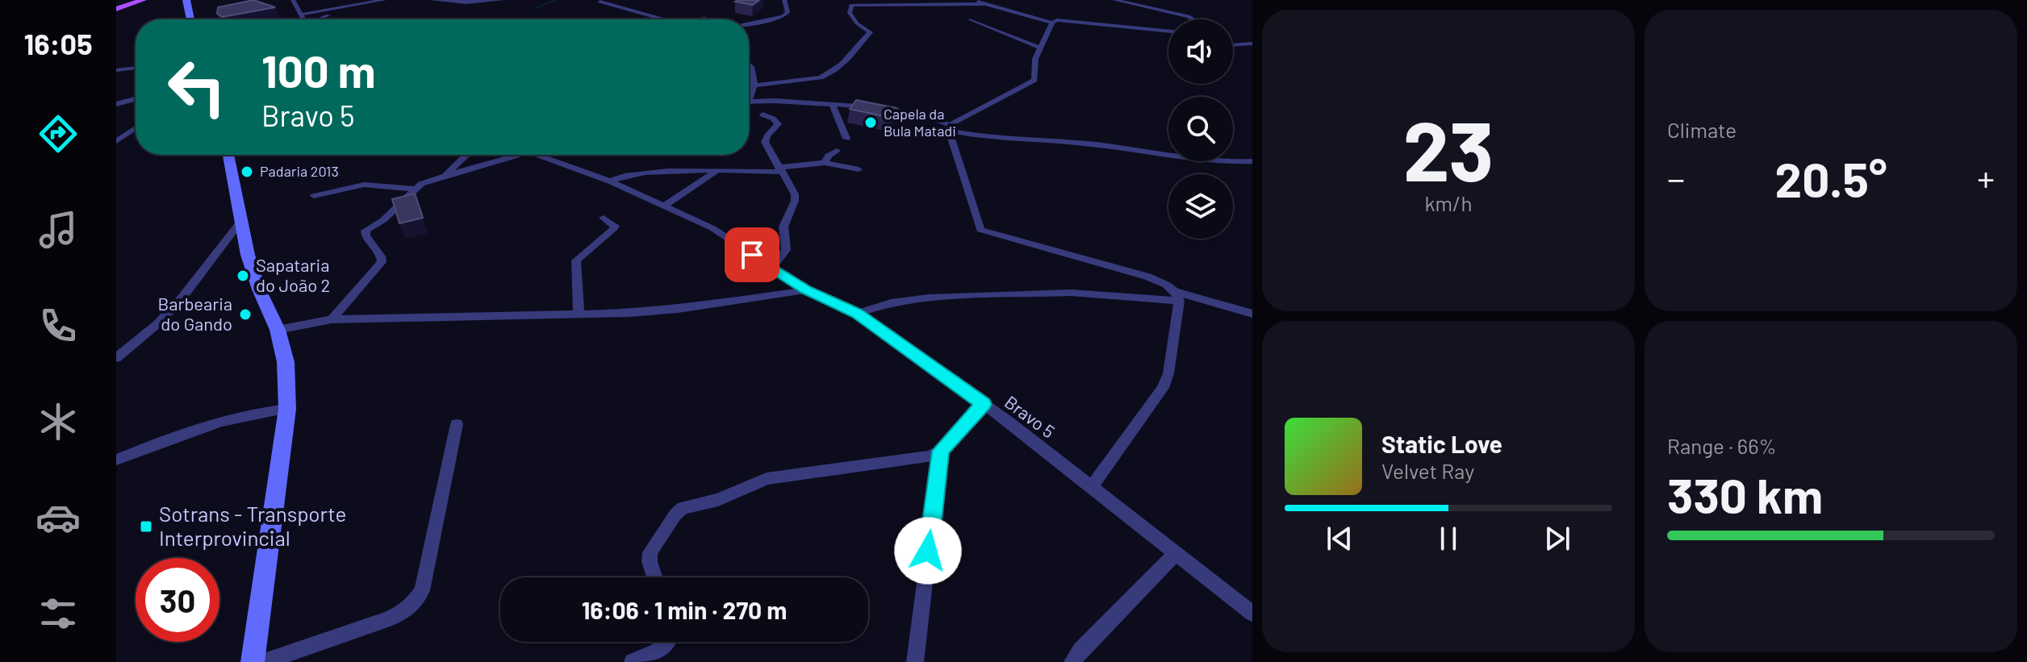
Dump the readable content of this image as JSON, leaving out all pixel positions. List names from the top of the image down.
{
  "streets": {
    "street": ["Bravo 5"]
  },
  "places": {
    "other": [
      "Capela da Bula Matadi",
      "Padaria 2013",
      "Sapataria do João 2",
      "Barbearia do Gando"
    ],
    "transit": ["Sotrans - Transporte Interprovincial"]
  },
  "page": {
    "tabs": "16:05",
    "tile": [
      ["23", "km/h"],
      "Climate",
      ["Range · 66%", "330 km"]
    ],
    "turn": ["100 m", "Bravo 5"],
    "heat": ["−", "20.5°", "+"],
    "song": ["Static Love", "Velvet Ray"],
    "limit": "30",
    "trip": "16:06 · 1 min · 270 m"
  }
}
